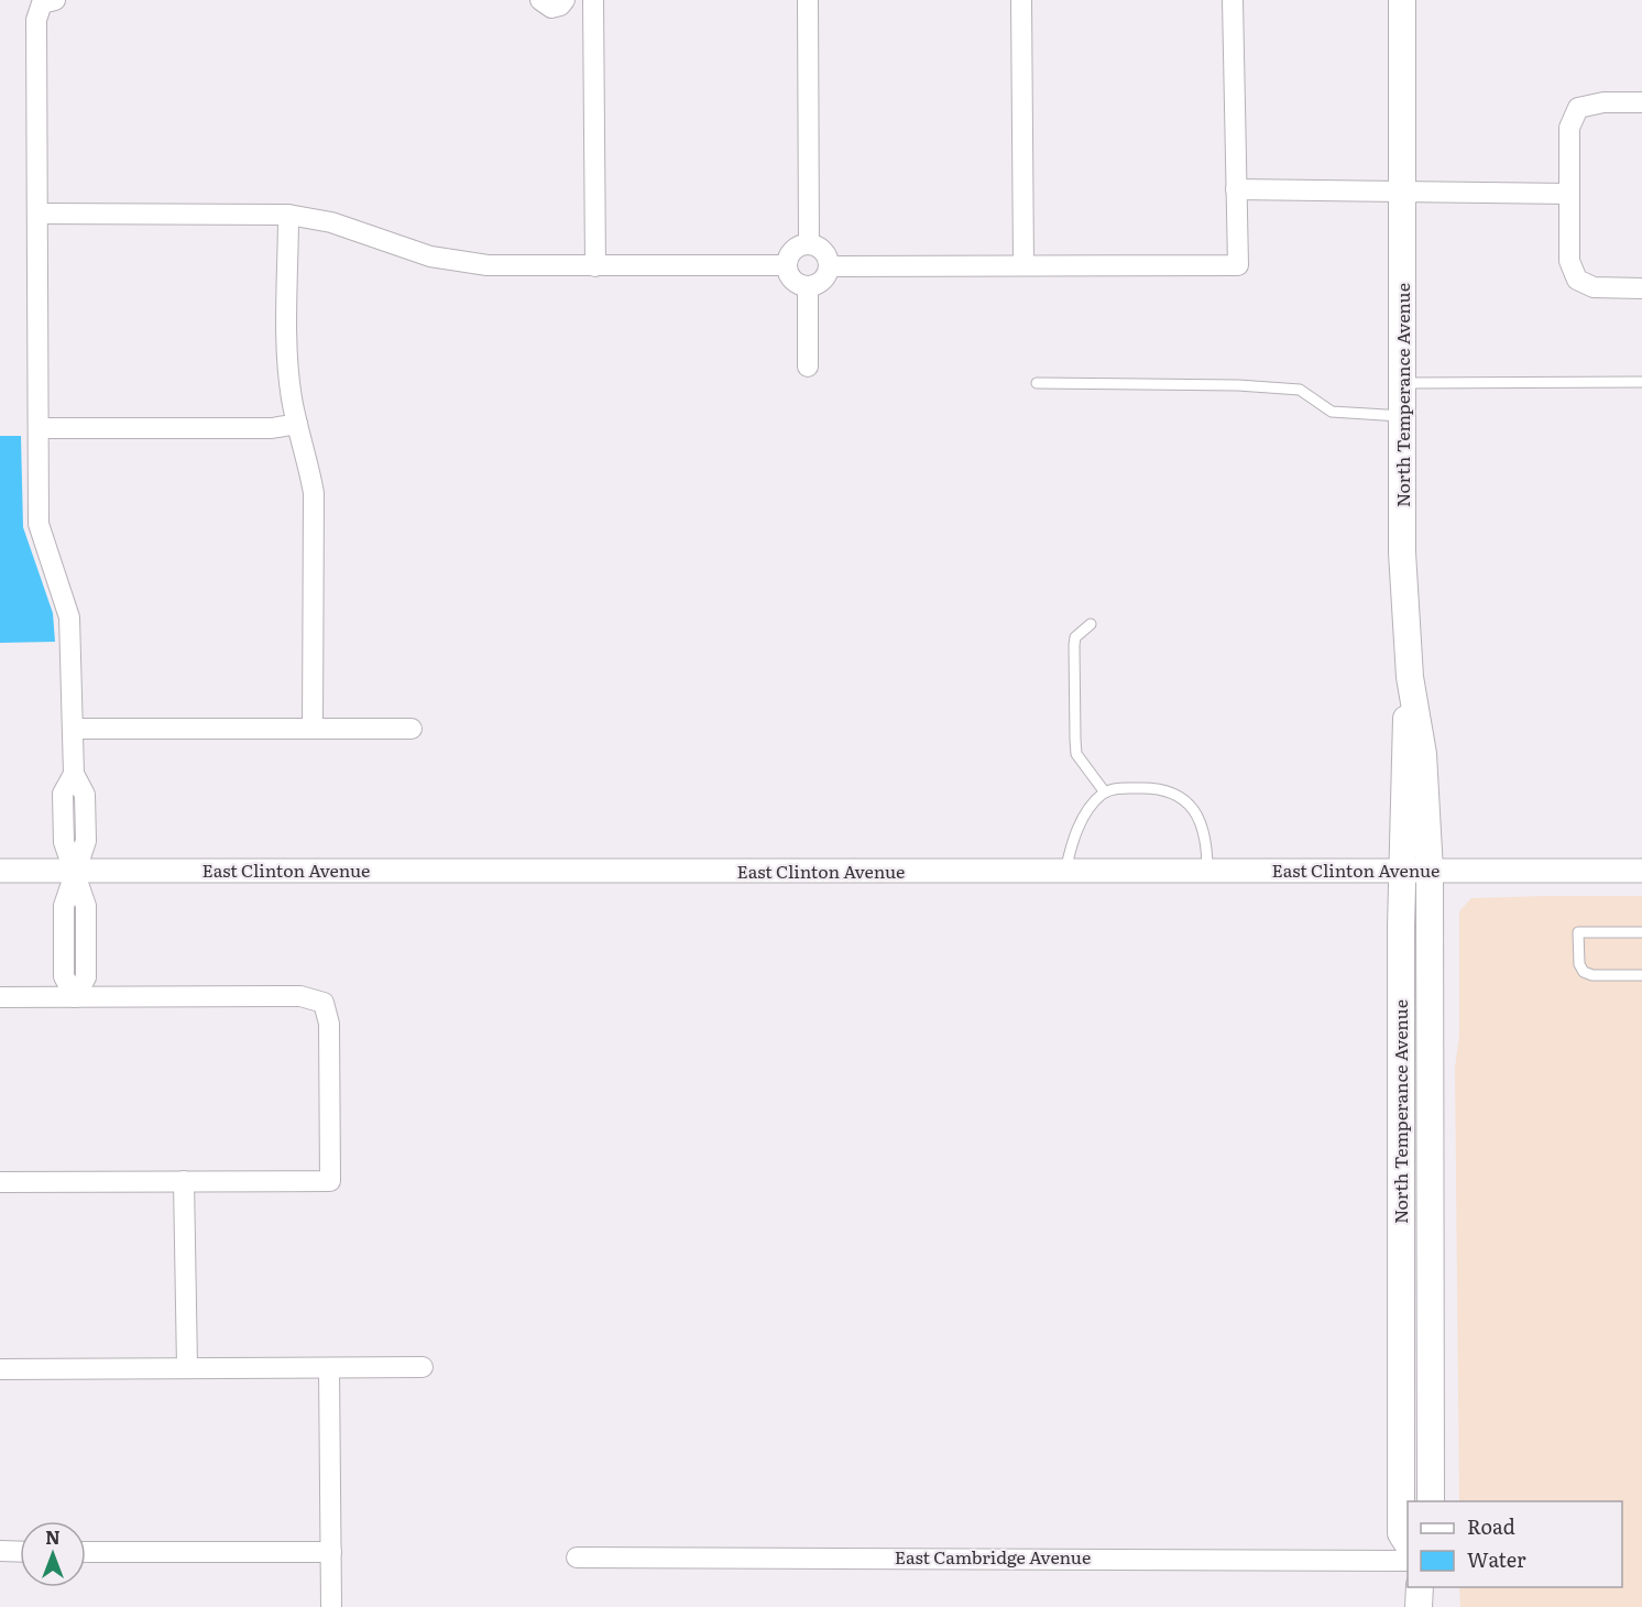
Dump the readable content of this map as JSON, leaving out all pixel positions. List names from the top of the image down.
{
  "streets": {
    "main road": ["North Temperance Avenue"],
    "street": ["East Clinton Avenue", "East Cambridge Avenue"]
  },
  "crossings": [
    ["North Temperance Avenue", "East Clinton Avenue"]
  ],
  "legend": ["Road", "Water"],
  "north": "top"
}
